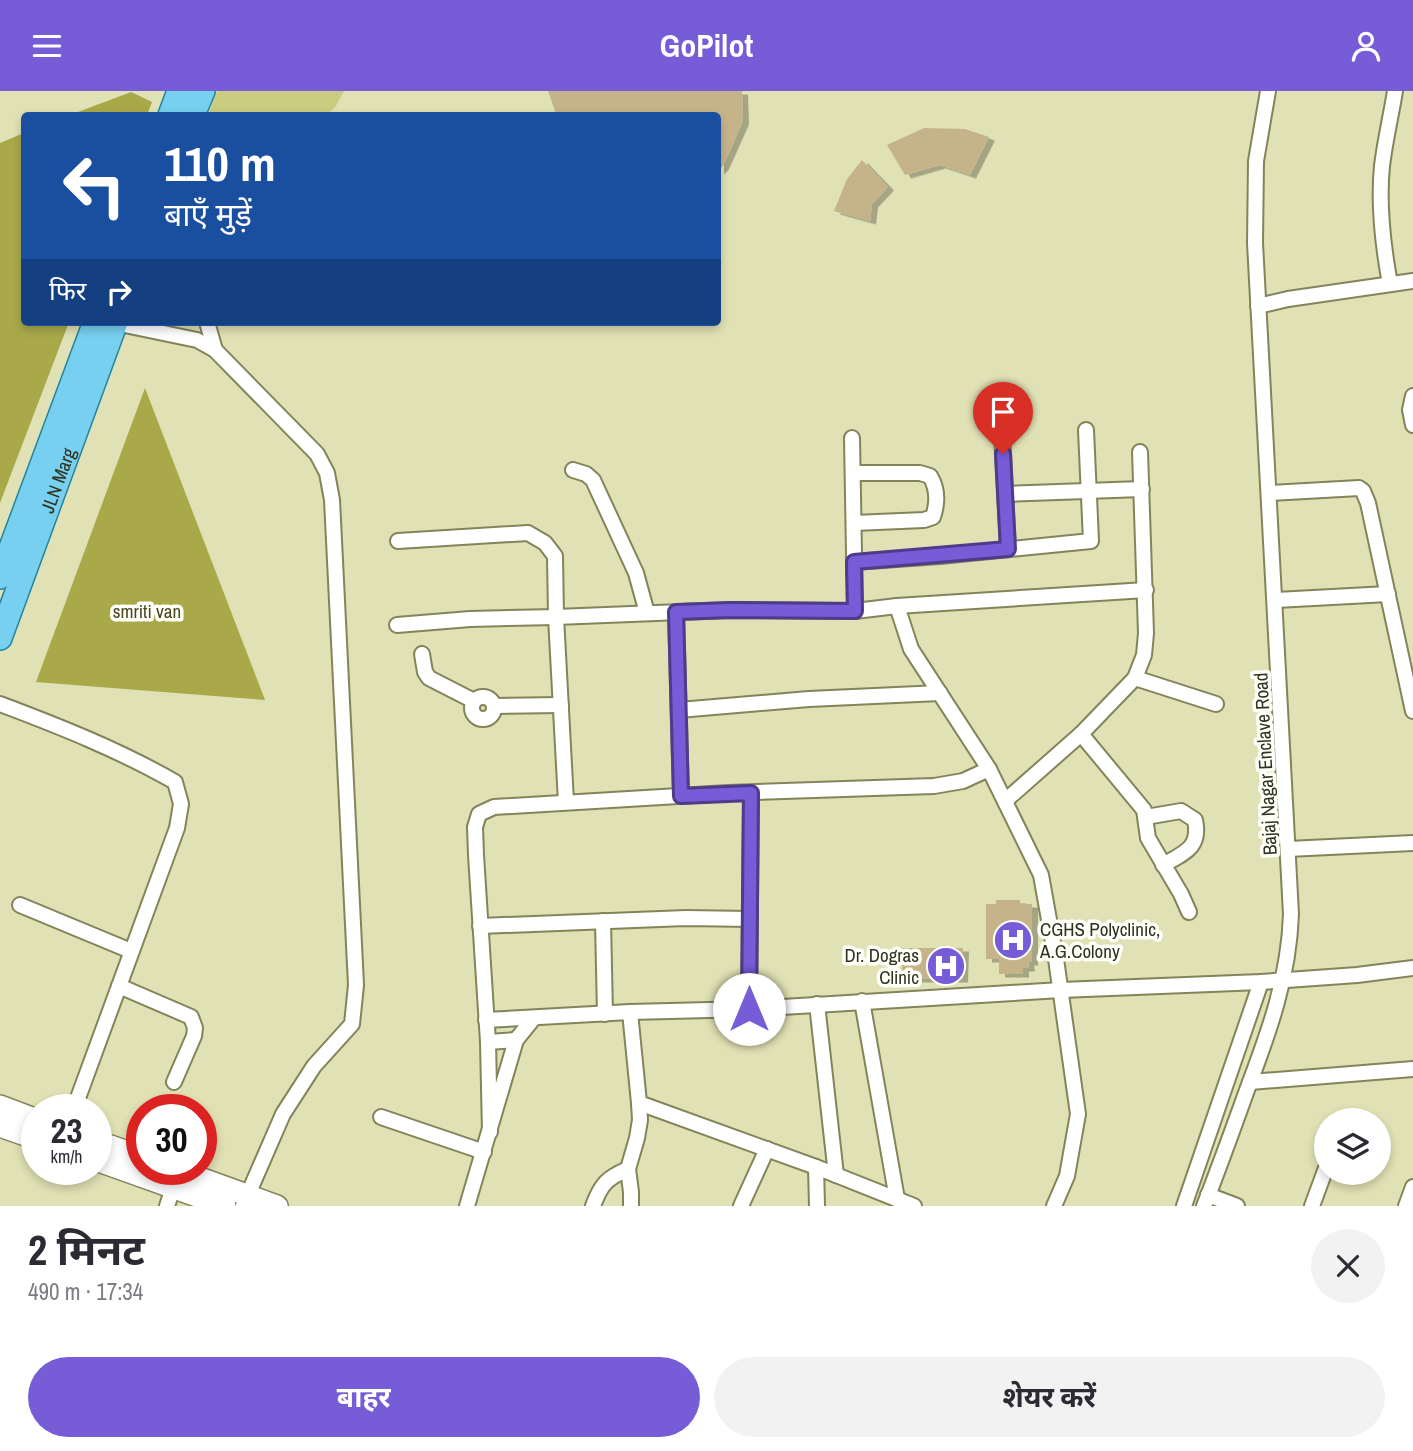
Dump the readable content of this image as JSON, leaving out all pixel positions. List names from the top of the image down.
{
  "streets": {
    "main road": ["JLN Marg"],
    "street": ["Bajaj Nagar Enclave Road"]
  },
  "parks": ["smriti van"],
  "places": {
    "hospital": ["CGHS Polyclinic, A.G.Colony", "Dr. Dogras Clinic"]
  },
  "page": {
    "header": "GoPilot",
    "turn": ["110 m", "बाएँ मुड़ें"],
    "then": "फिर",
    "speed": "23 km/h",
    "limit": "30",
    "heading": ["2 मिनट", "490 m · 17:34"],
    "buttons": ["बाहर", "शेयर करें"]
  }
}
